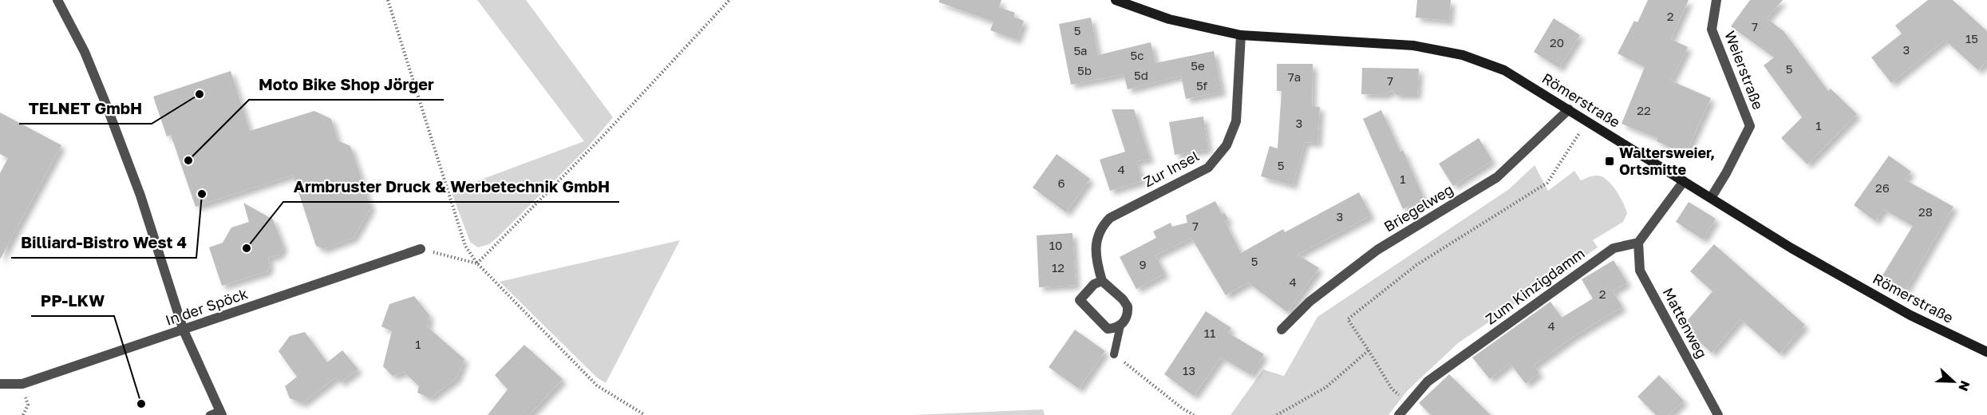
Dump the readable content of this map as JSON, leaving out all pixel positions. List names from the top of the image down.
{
  "streets": {
    "street": [
      "Weierstraße",
      "Römerstraße",
      "Zur Insel",
      "Briegelweg",
      "Zum Kinzigdamm",
      "In der Spöck",
      "Mattenweg"
    ]
  },
  "crossings": [
    ["Weierstraße", "Römerstraße"],
    ["Römerstraße", "Zur Insel"],
    ["Römerstraße", "Briegelweg"],
    ["Zum Kinzigdamm", "Mattenweg"]
  ],
  "places": {
    "other": [
      "TELNET GmbH",
      "Moto Bike Shop Jörger",
      "Billiard-Bistro West 4",
      "Armbruster Druck & Werbetechnik GmbH",
      "PP-LKW"
    ],
    "transit": ["Waltersweier, Ortsmitte"]
  },
  "house_numbers": [
    "2",
    "7",
    "5",
    "15",
    "20",
    "3",
    "5a",
    "5c",
    "5e",
    "5",
    "5b",
    "5d",
    "7a",
    "7",
    "5f",
    "22",
    "3",
    "1",
    "5",
    "4",
    "1",
    "6",
    "26",
    "28",
    "3",
    "7",
    "10",
    "5",
    "9",
    "12",
    "4",
    "2",
    "4",
    "11",
    "1",
    "13"
  ],
  "north": "right"
}
